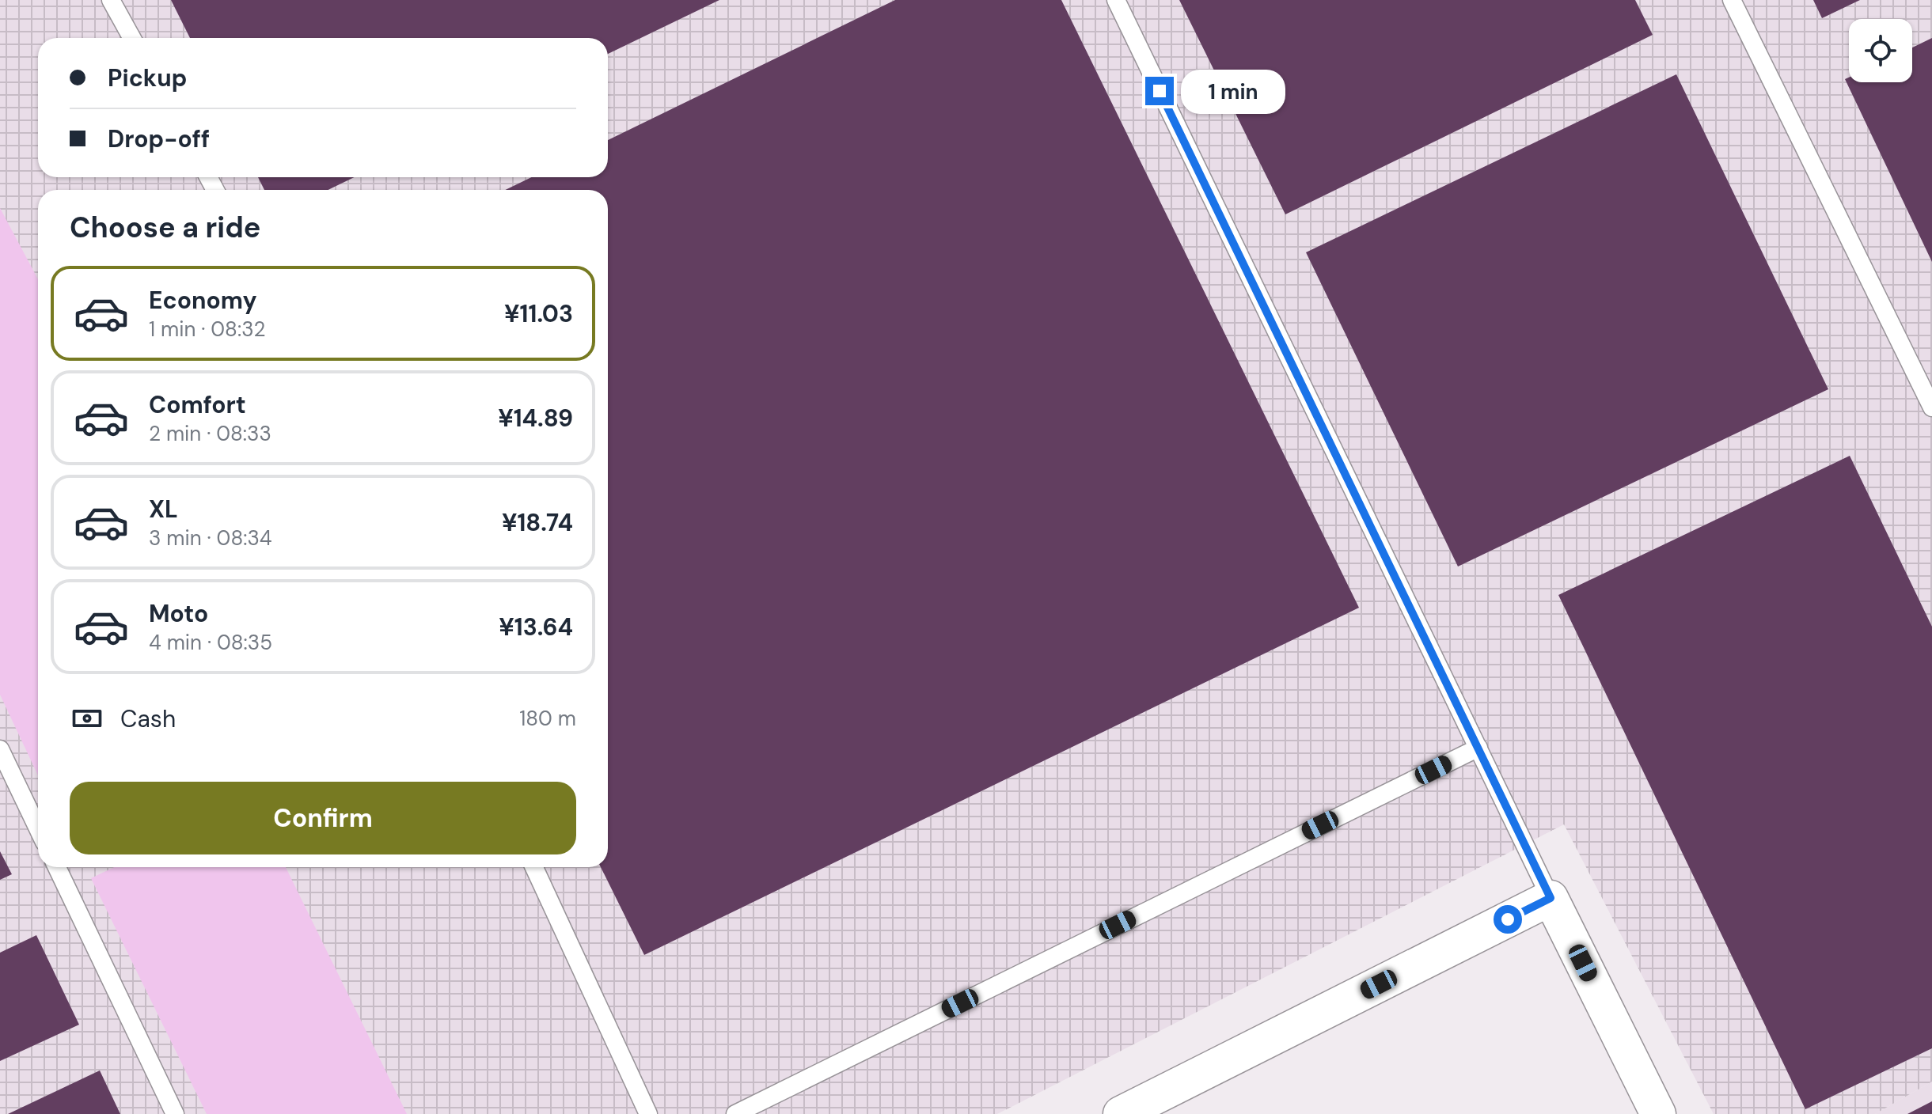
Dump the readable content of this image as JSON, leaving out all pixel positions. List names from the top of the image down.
{
  "page": {
    "banner": ["Pickup", "Drop-off"],
    "bubble": "1 min",
    "heading": "Choose a ride",
    "list": [
      {
        "name": "Economy",
        "note": "1 min · 08:32",
        "value": "¥11.03"
      },
      {
        "name": "Comfort",
        "note": "2 min · 08:33",
        "value": "¥14.89"
      },
      {
        "name": "XL",
        "note": "3 min · 08:34",
        "value": "¥18.74"
      },
      {
        "name": "Moto",
        "note": "4 min · 08:35",
        "value": "¥13.64"
      }
    ],
    "pay": ["Cash", "180 m"],
    "buttons": "Confirm"
  }
}
